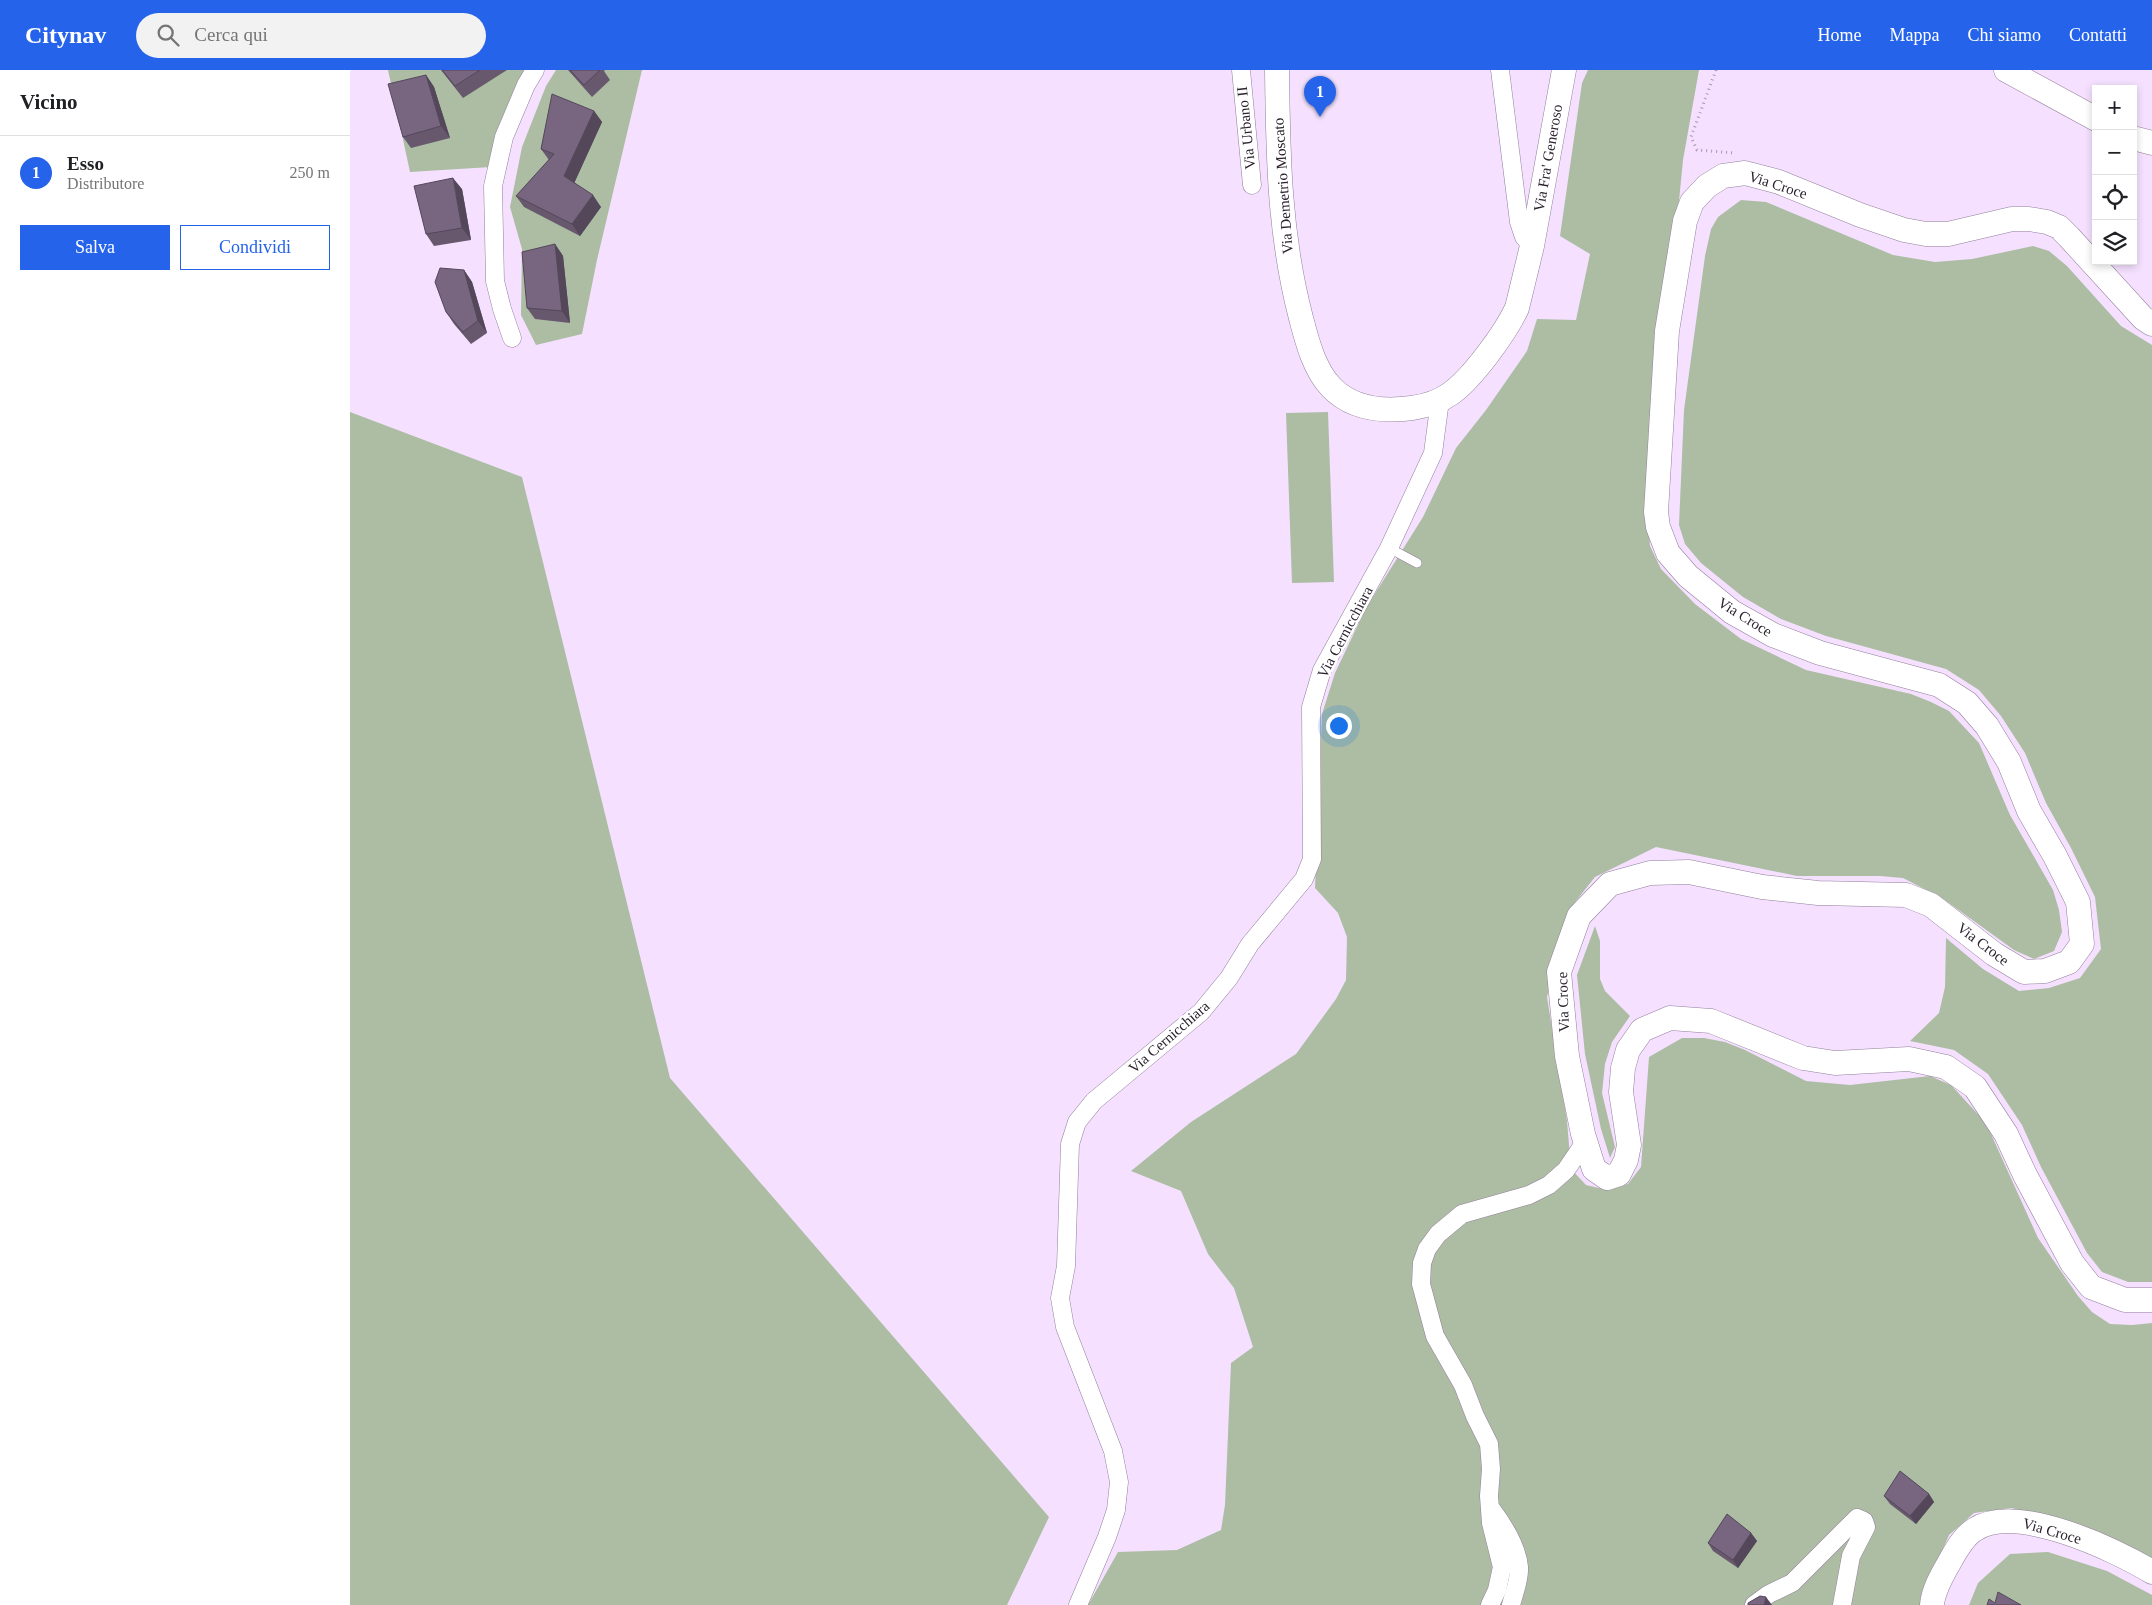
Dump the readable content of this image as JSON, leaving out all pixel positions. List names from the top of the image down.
{
  "streets": {
    "street": [
      "Via Urbano II",
      "Via Fra' Generoso",
      "Via Croce",
      "Via Demetrio Moscato",
      "Via Cernicchiara"
    ]
  },
  "crossings": [
    ["Via Fra' Generoso", "Via Demetrio Moscato"],
    ["Via Fra' Generoso", "Via Cernicchiara"],
    ["Via Demetrio Moscato", "Via Cernicchiara"]
  ],
  "page": {
    "header": "Citynav",
    "search": "Cerca qui",
    "nav": [
      "Home",
      "Mappa",
      "Chi siamo",
      "Contatti"
    ],
    "heading": "Vicino",
    "pins": "1",
    "map_buttons": ["+", "−"],
    "list": [
      {
        "mark": "1",
        "name": "Esso",
        "note": "Distributore",
        "value": "250 m"
      }
    ],
    "buttons": ["Salva", "Condividi"]
  }
}
